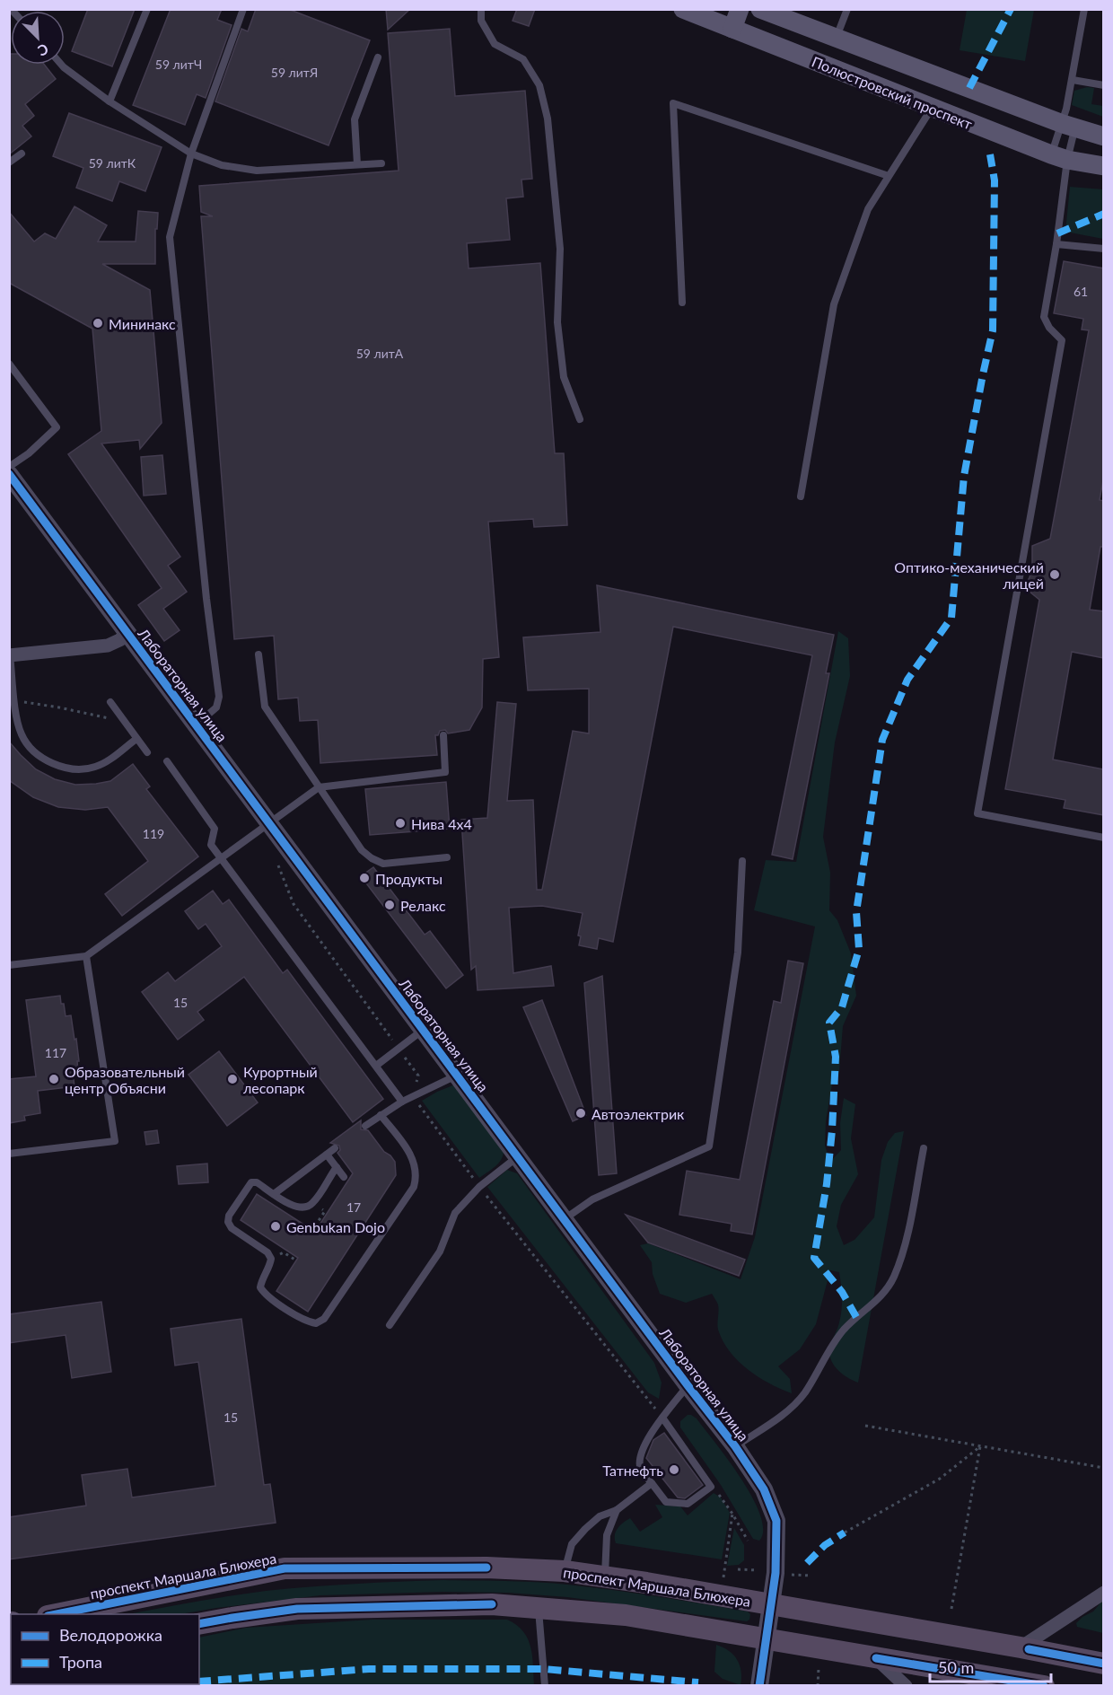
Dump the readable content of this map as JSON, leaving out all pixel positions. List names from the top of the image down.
{
  "streets": {
    "main road": ["Полюстровский проспект", "проспект Маршала Блюхера"],
    "street": ["Лабораторная улица"]
  },
  "crossings": [
    ["Лабораторная улица", "проспект Маршала Блюхера"]
  ],
  "places": [
    "Мининакс",
    "Оптико-механический лицей",
    "Нива 4х4",
    "Продукты",
    "Релакс",
    "Образовательный центр Объясни",
    "Курортный лесопарк",
    "Автоэлектрик",
    "Genbukan Dojo",
    "Татнефть"
  ],
  "house_numbers": [
    "59 литЧ",
    "59 литЯ",
    "59 литК",
    "61",
    "59 литА",
    "119",
    "15",
    "117",
    "17",
    "15"
  ],
  "legend": ["Велодорожка", "Тропа"],
  "scale_bar": "50 m",
  "north": "bottom right"
}
